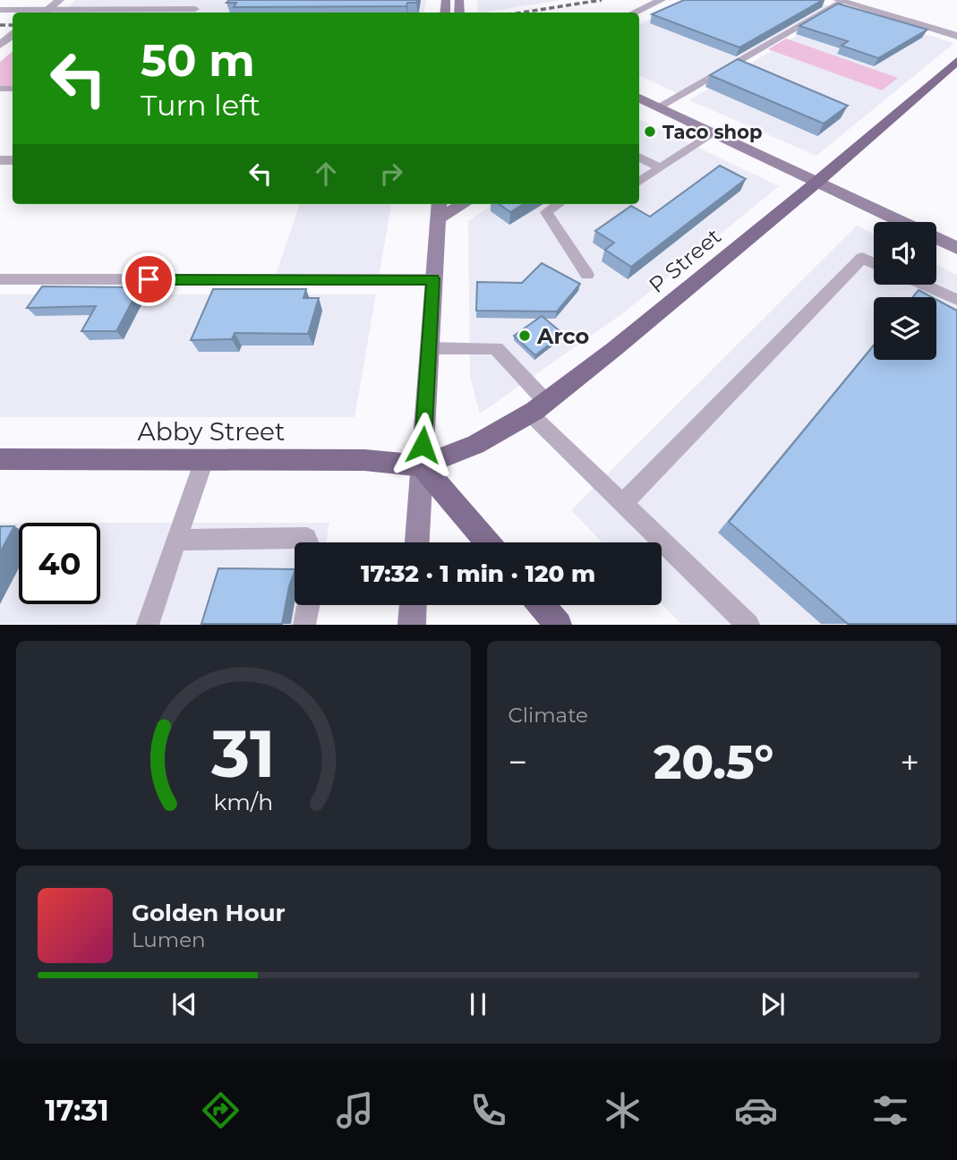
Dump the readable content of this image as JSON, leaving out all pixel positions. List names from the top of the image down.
{
  "streets": {
    "main road": ["P Street", "Abby Street"]
  },
  "crossings": [
    ["P Street", "Abby Street"]
  ],
  "places": ["Taco shop", "Arco"],
  "page": {
    "turn": ["50 m", "Turn left"],
    "limit": "40",
    "trip": "17:32 · 1 min · 120 m",
    "tile": "Climate",
    "heat": ["−", "20.5°", "+"],
    "song": ["Golden Hour", "Lumen"],
    "tabs": "17:31",
    "gauge": ["31", "km/h"]
  }
}
